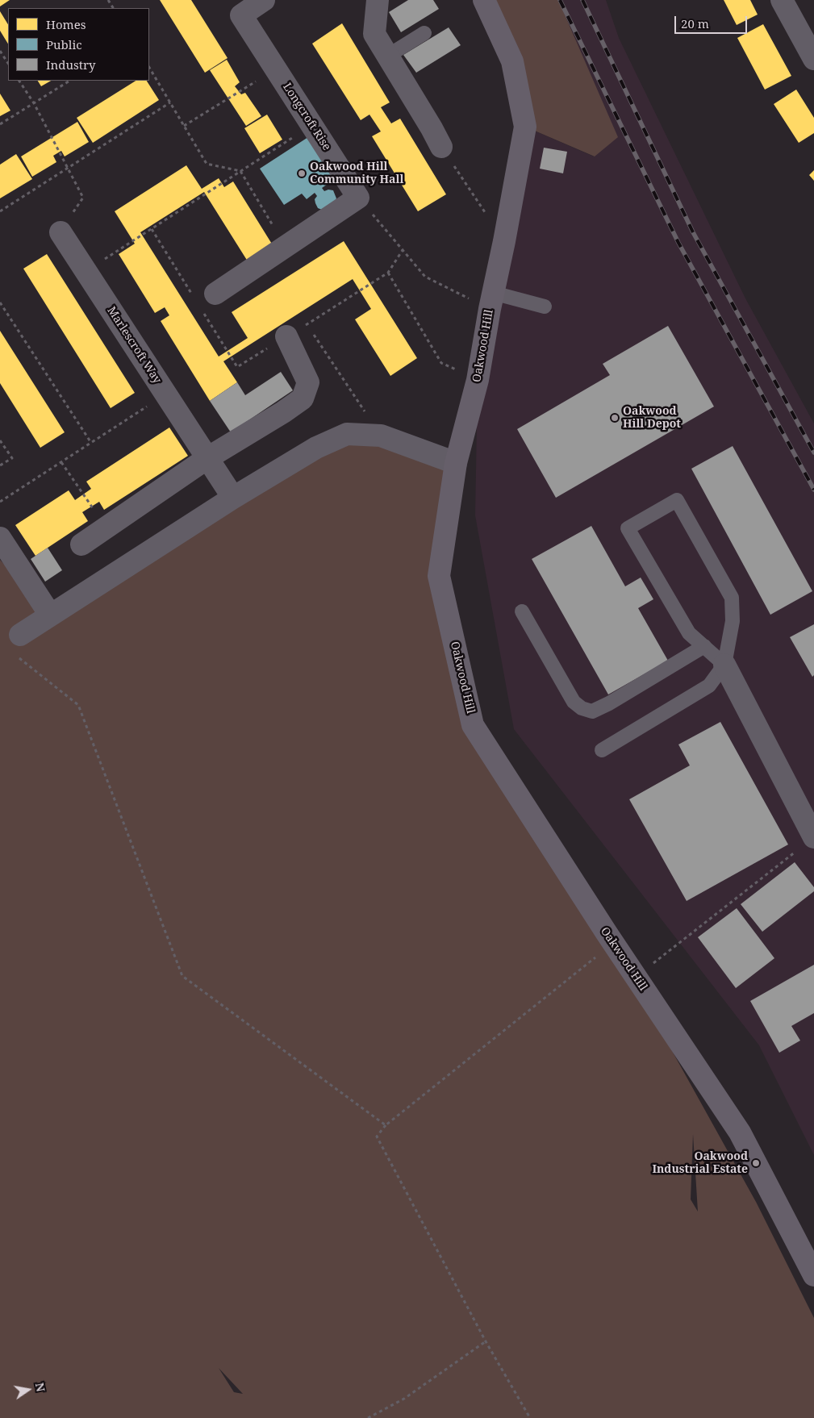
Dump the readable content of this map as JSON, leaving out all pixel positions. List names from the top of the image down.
{
  "streets": {
    "street": ["Longcroft Rise", "Marlescroft Way", "Oakwood Hill"]
  },
  "places": ["Oakwood Hill Community Hall", "Oakwood Hill Depot", "Oakwood Industrial Estate"],
  "legend": ["Homes", "Public", "Industry"],
  "scale_bar": "20 m",
  "north": "right"
}
